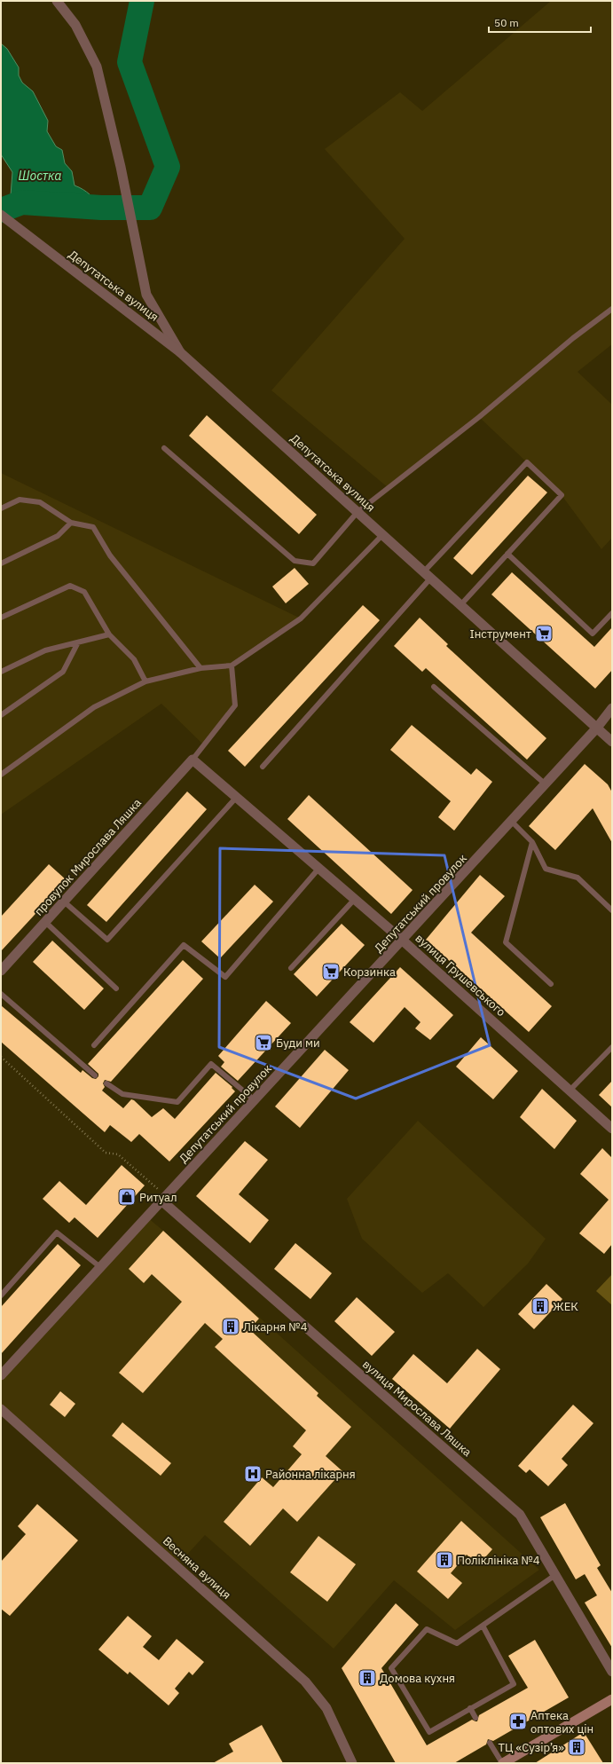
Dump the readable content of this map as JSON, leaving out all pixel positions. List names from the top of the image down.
{
  "streets": {
    "street": [
      "Депутатська вулиця",
      "провулок Мирослава Ляшка",
      "Депутатський провулок",
      "вулиця Грушевського",
      "вулиця Мирослава Ляшка",
      "Весняна вулиця"
    ]
  },
  "crossings": [
    ["Депутатська вулиця", "Депутатський провулок"],
    ["провулок Мирослава Ляшка", "вулиця Грушевського"],
    ["Депутатський провулок", "вулиця Грушевського"],
    ["Депутатський провулок", "вулиця Мирослава Ляшка"]
  ],
  "water": ["Шостка"],
  "places": {
    "supermarket": ["Інструмент", "Корзинка", "Буди ми"],
    "shop": ["Ритуал"],
    "building": [
      "ЖЕК",
      "Лікарня №4",
      "Поліклініка №4",
      "Домова кухня",
      "ТЦ «Сузір’я»"
    ],
    "hospital": ["Районна лікарня"],
    "pharmacy": ["Аптека оптових цін"]
  },
  "scale_bar": "50 m"
}
